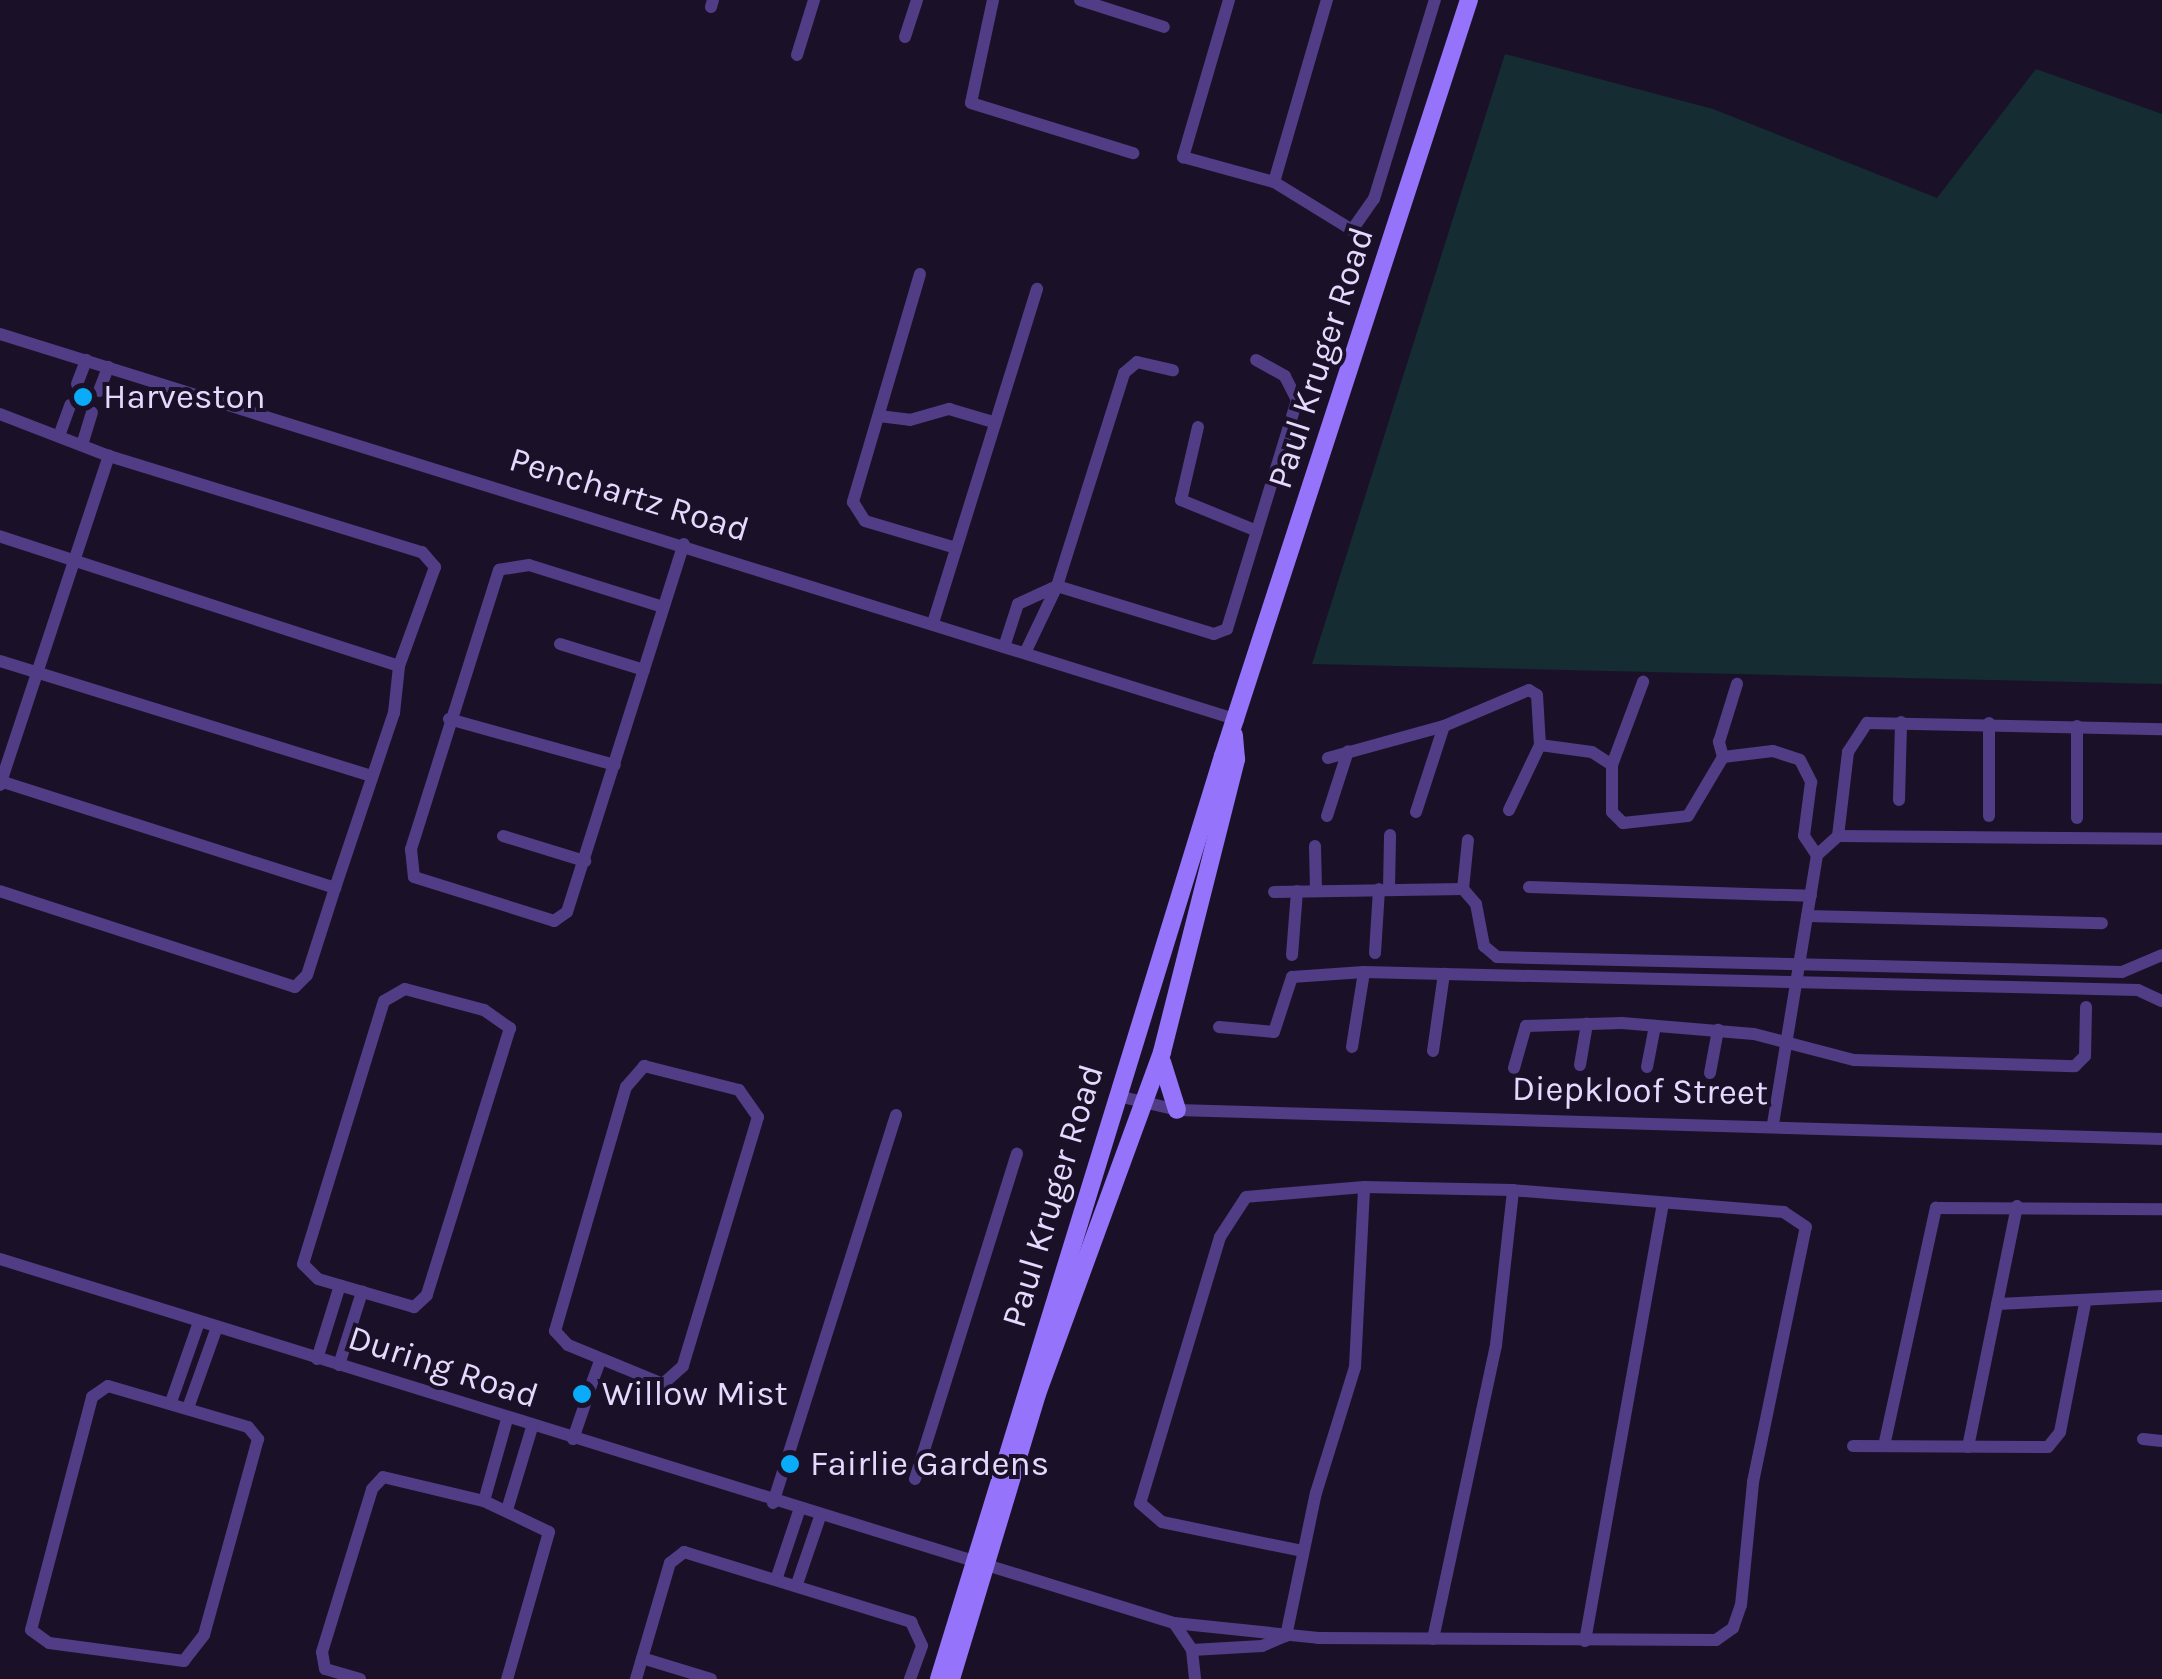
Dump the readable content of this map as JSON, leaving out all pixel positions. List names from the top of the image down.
{
  "streets": {
    "street": [
      "Paul Kruger Road",
      "Penchartz Road",
      "Diepkloof Street",
      "During Road"
    ]
  },
  "crossings": [
    ["Paul Kruger Road", "Penchartz Road"],
    ["Paul Kruger Road", "Diepkloof Street"],
    ["Paul Kruger Road", "During Road"]
  ],
  "places": ["Harveston", "Willow Mist", "Fairlie Gardens"]
}
